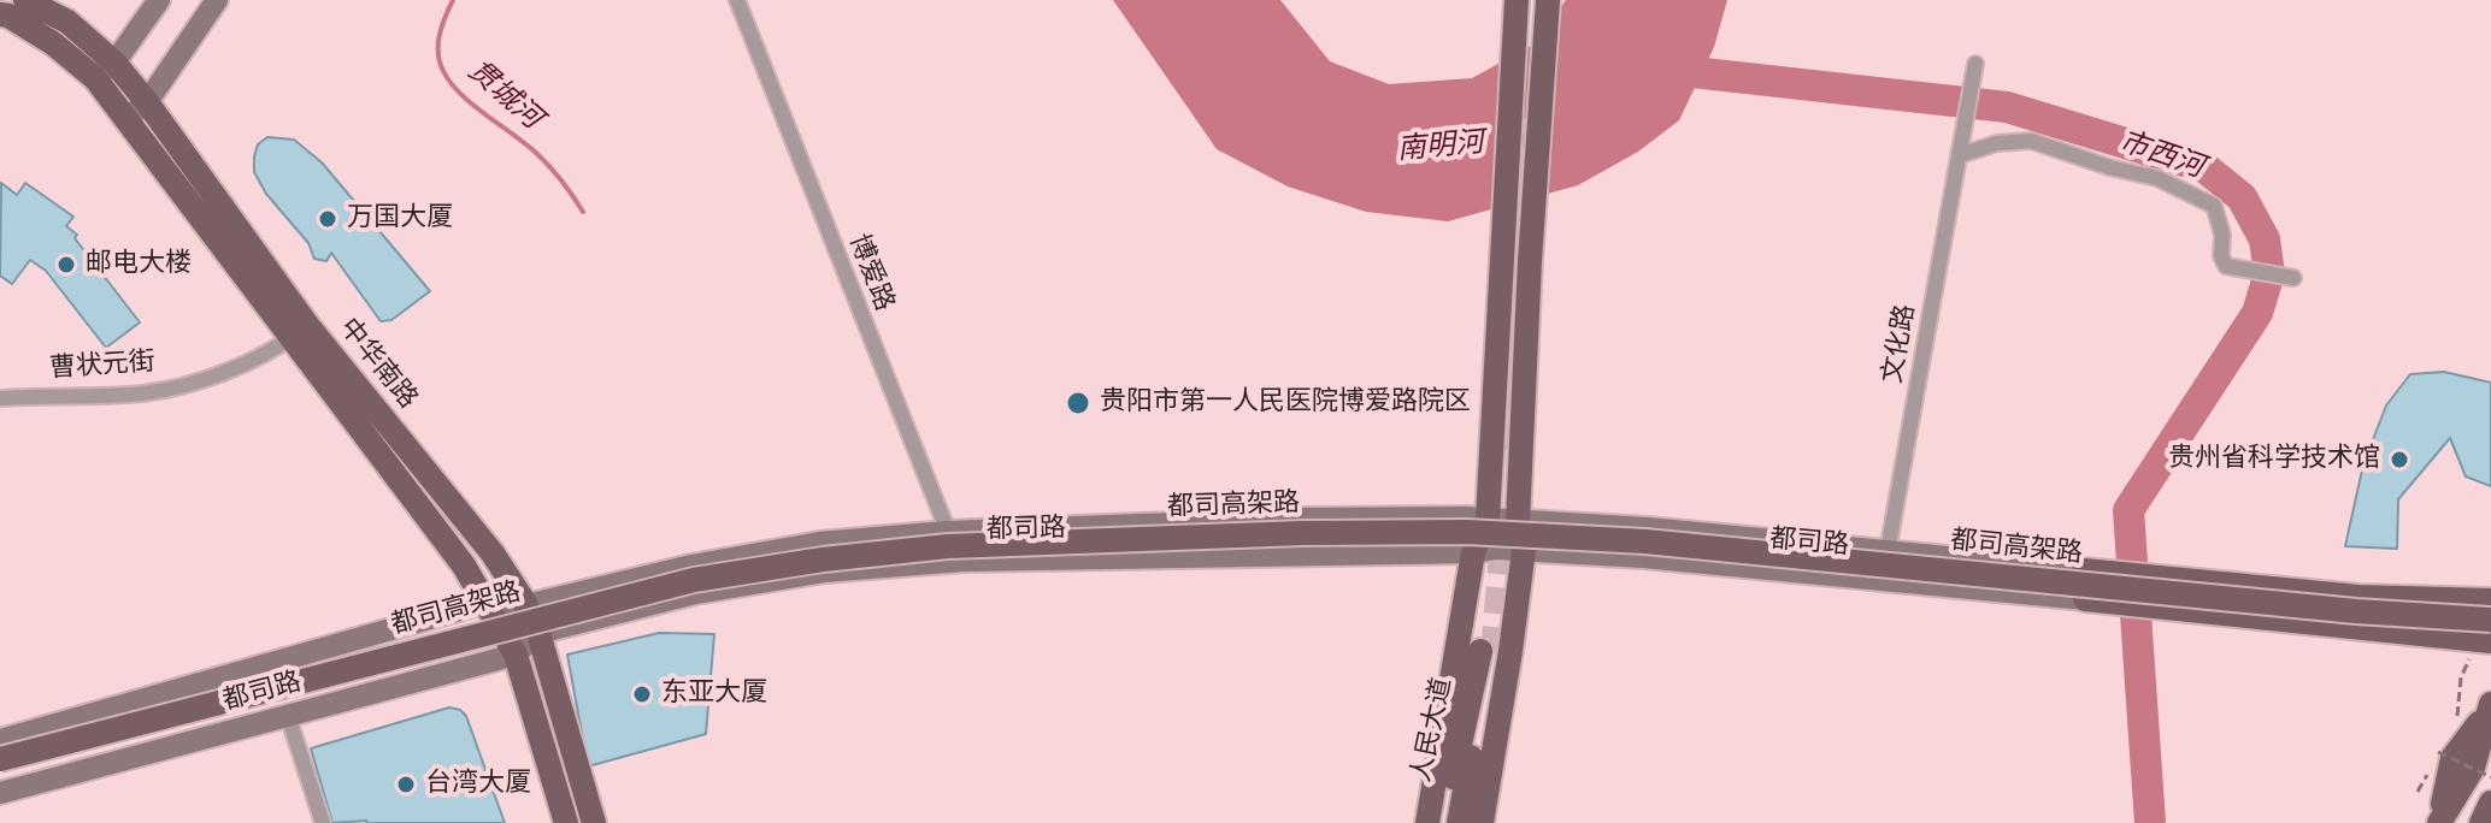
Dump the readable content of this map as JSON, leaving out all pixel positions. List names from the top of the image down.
{
  "streets": {
    "main road": [
      "中华南路",
      "都司高架路",
      "都司路",
      "人民大道"
    ],
    "street": ["博爱路", "文化路", "曹状元街"]
  },
  "crossings": [
    ["博爱路", "都司路"],
    ["文化路", "都司路"],
    ["中华南路", "曹状元街"],
    ["中华南路", "都司路"]
  ],
  "water": ["贯城河", "南明河", "市西河"],
  "places": [
    "万国大厦",
    "邮电大楼",
    "贵阳市第一人民医院博爱路院区",
    "贵州省科学技术馆",
    "东亚大厦",
    "台湾大厦"
  ]
}
